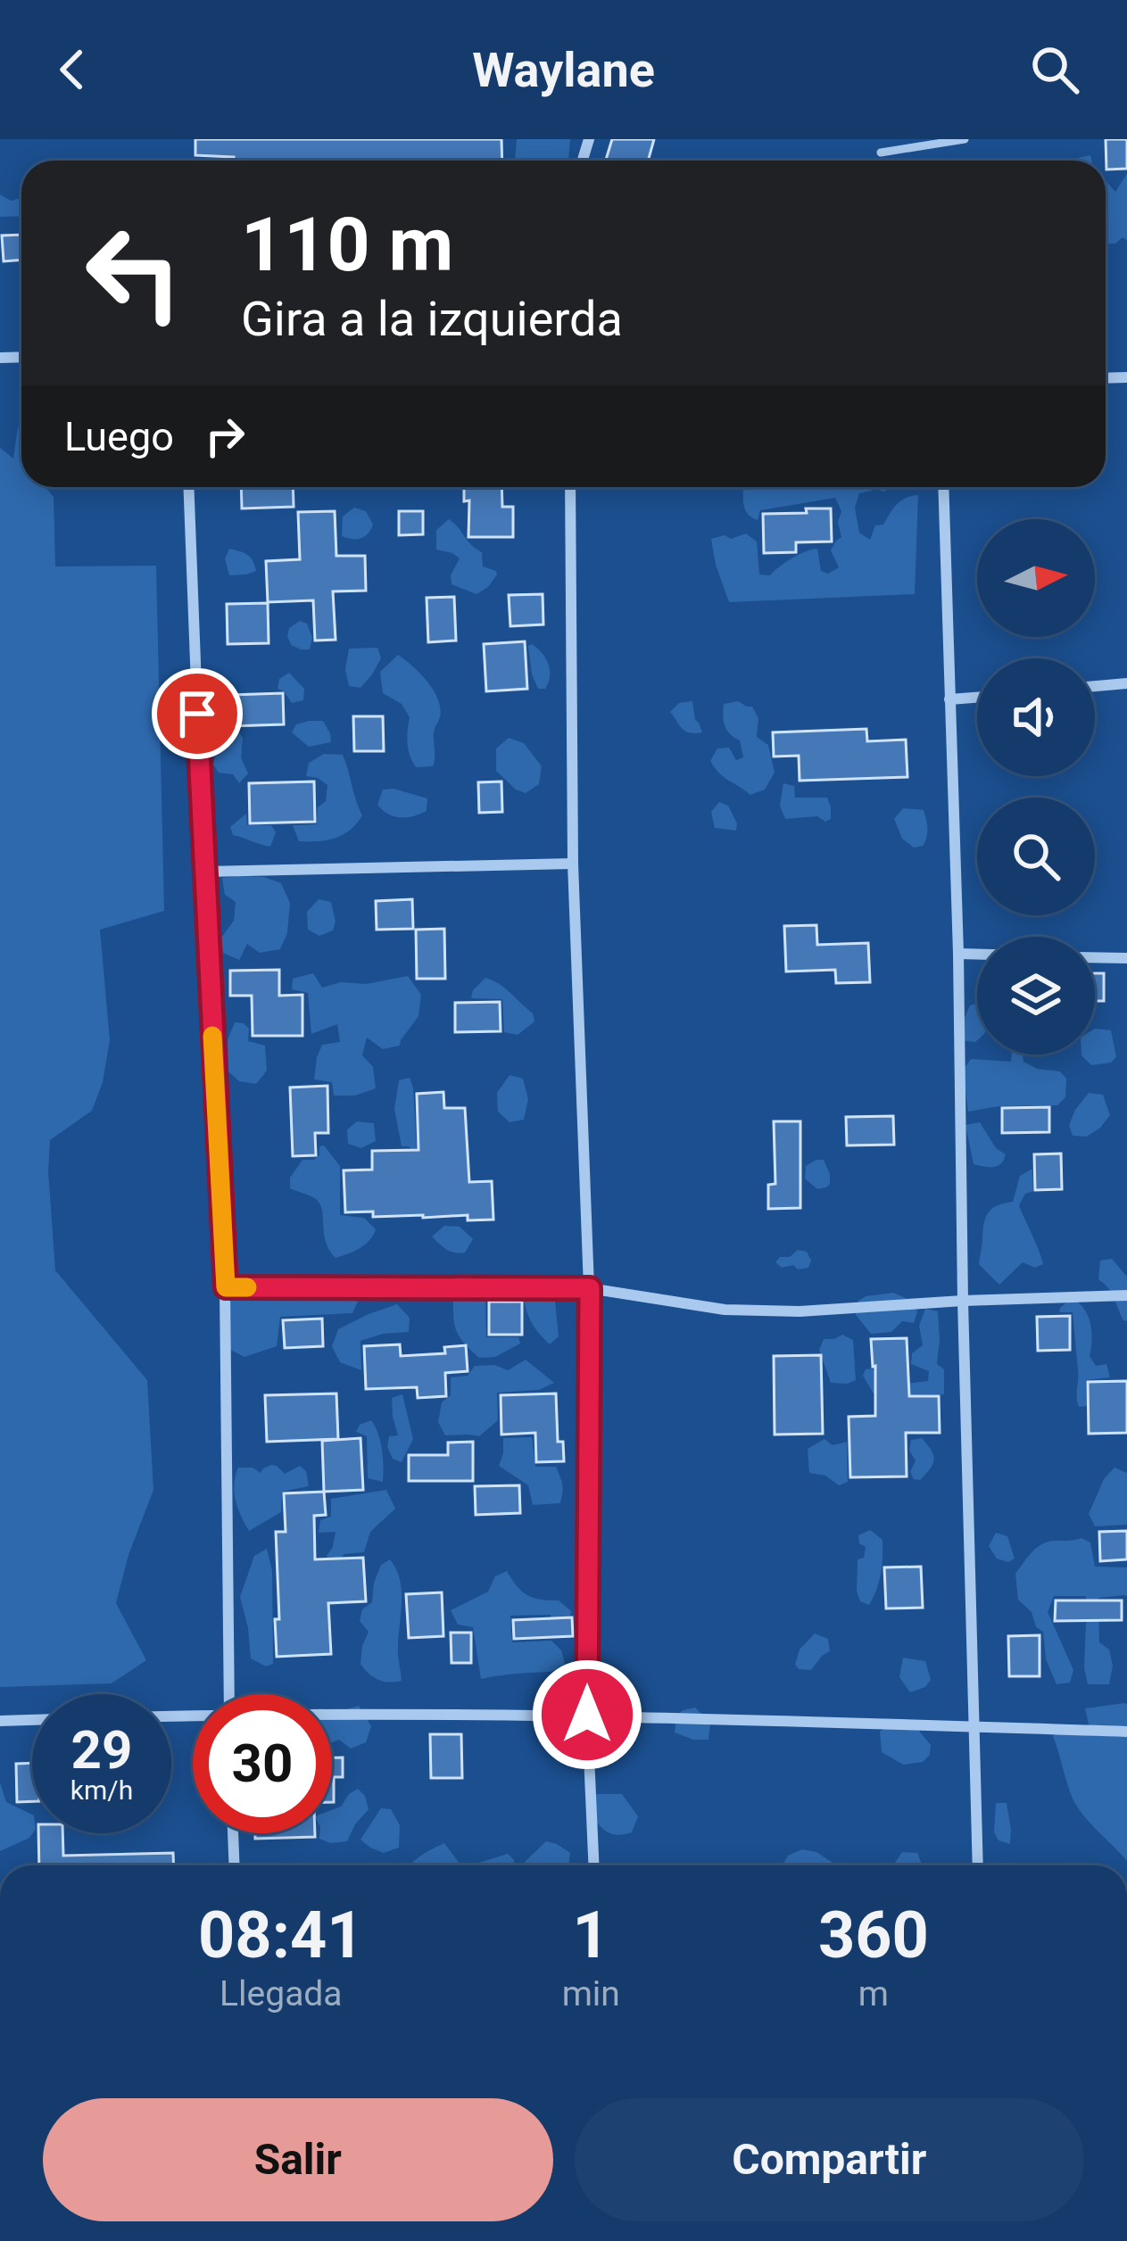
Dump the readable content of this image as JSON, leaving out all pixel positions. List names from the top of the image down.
{
  "north": "right",
  "page": {
    "header": "Waylane",
    "turn": ["110 m", "Gira a la izquierda"],
    "then": "Luego",
    "speed": "29 km/h",
    "limit": "30",
    "eta": [
      "08:41",
      "Llegada",
      "1",
      "min",
      "360",
      "m"
    ],
    "buttons": ["Salir", "Compartir"]
  }
}
